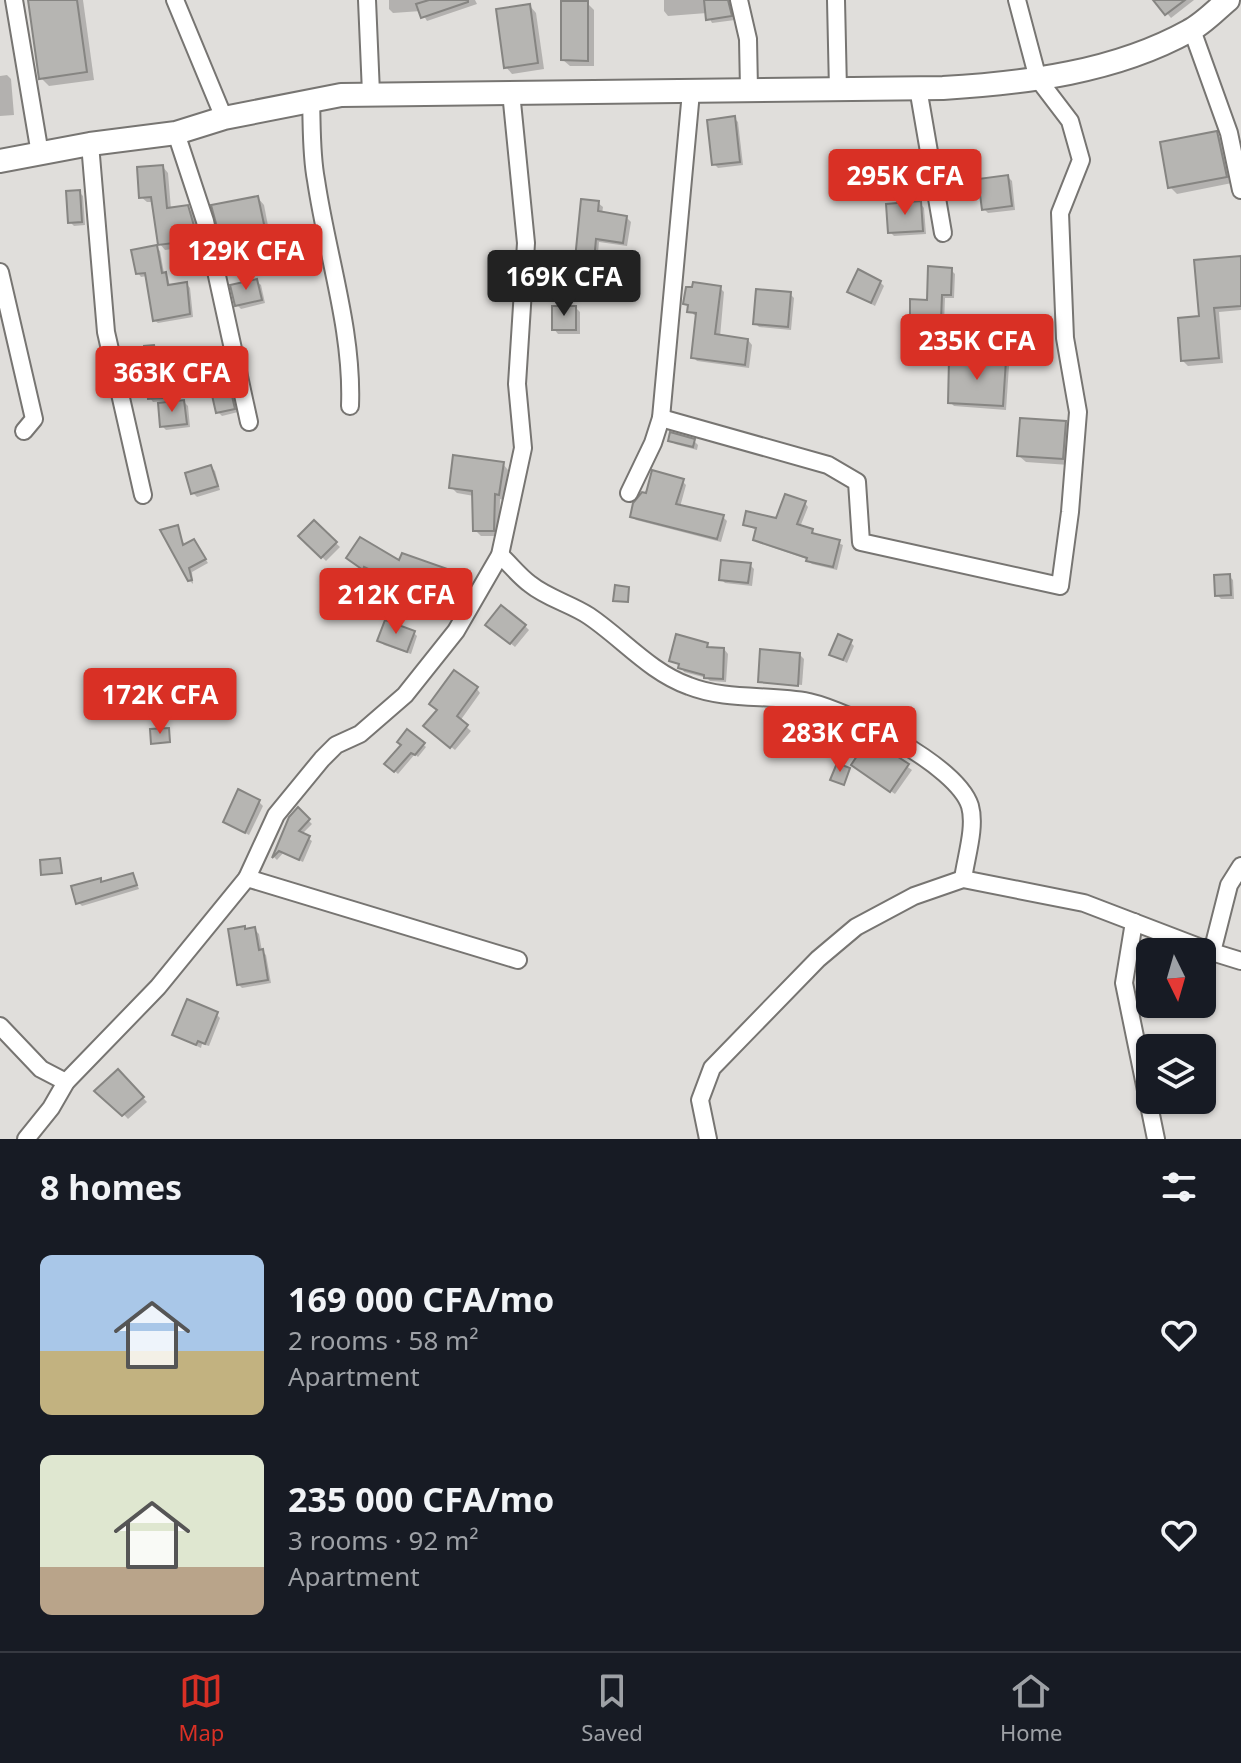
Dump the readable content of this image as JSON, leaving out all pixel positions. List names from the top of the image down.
{
  "north": "bottom",
  "page": {
    "price": [
      "295K CFA",
      "129K CFA",
      "169K CFA",
      "235K CFA",
      "363K CFA",
      "212K CFA",
      "172K CFA",
      "283K CFA"
    ],
    "heading": "8 homes",
    "list": [
      {
        "name": "169 000 CFA/mo",
        "note": "2 rooms · 58 m² · Apartment"
      },
      {
        "name": "235 000 CFA/mo",
        "note": "3 rooms · 92 m² · Apartment"
      }
    ],
    "tabs": ["Map", "Saved", "Home"]
  }
}
